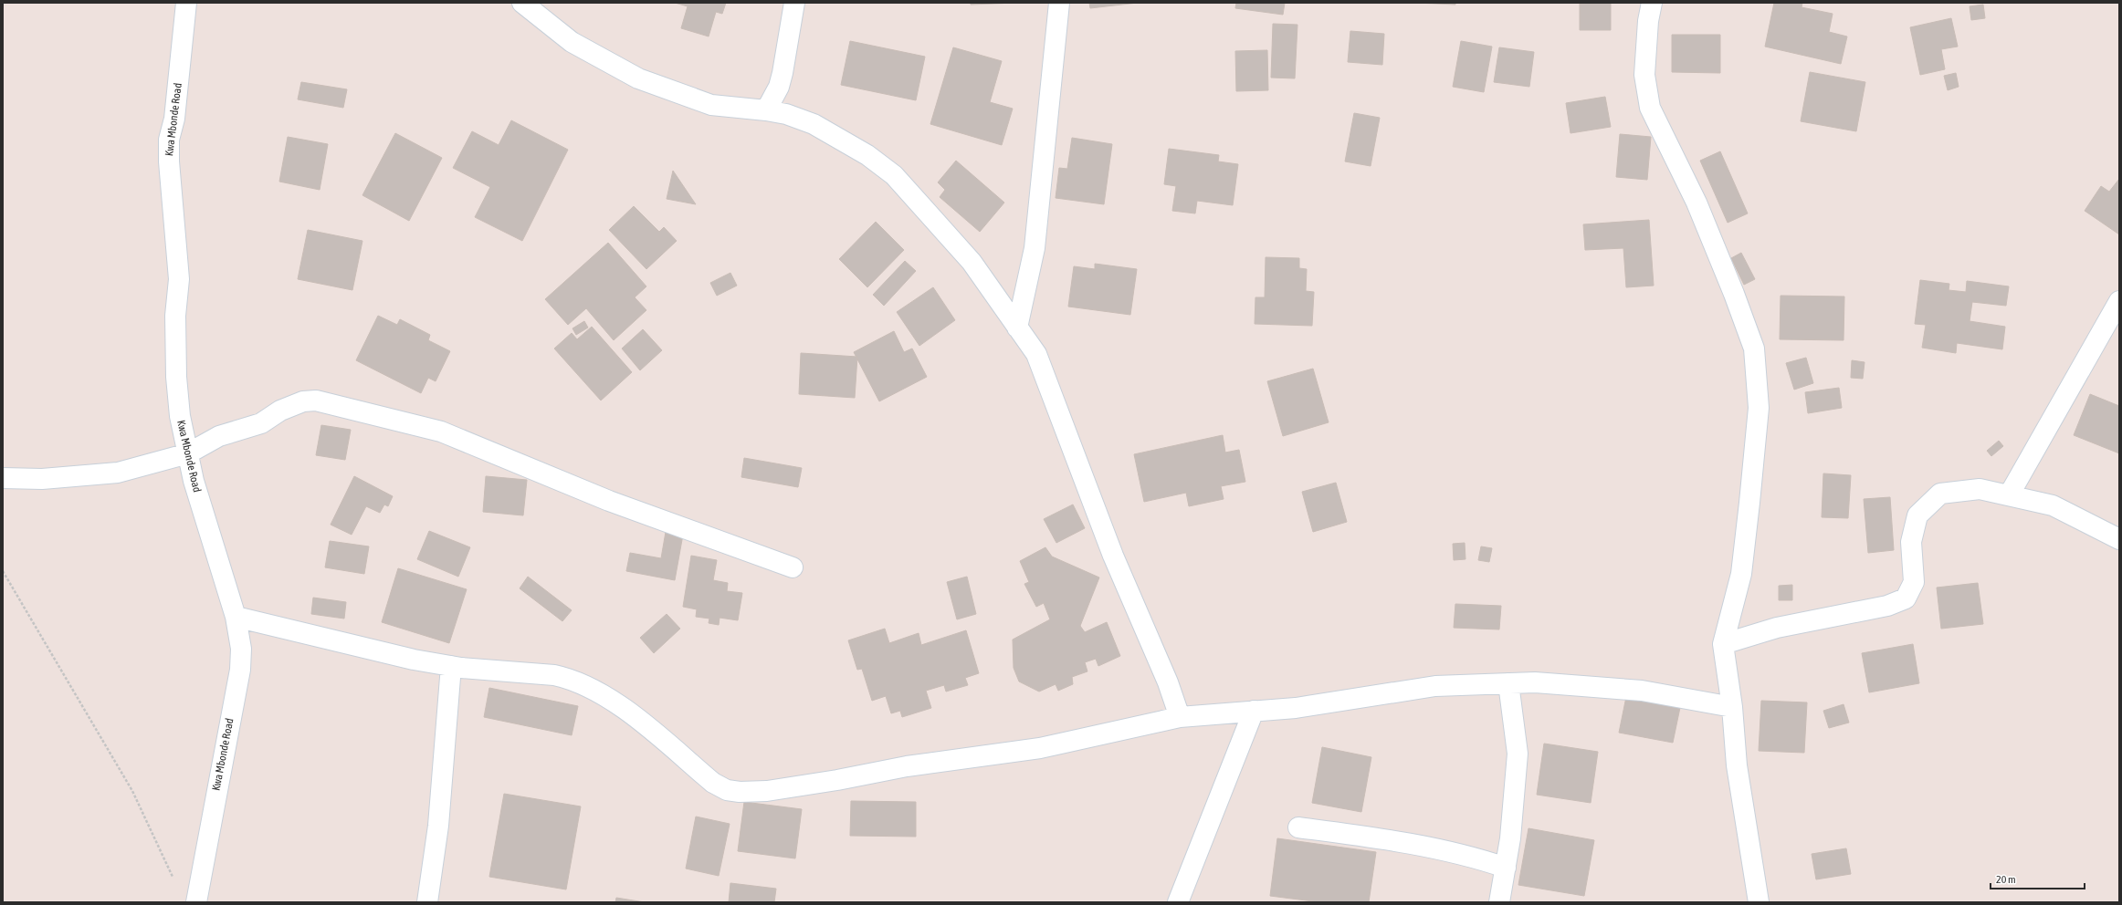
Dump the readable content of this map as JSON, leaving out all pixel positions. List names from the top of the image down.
{
  "streets": {
    "street": ["Kwa Mbonde Road"]
  },
  "scale_bar": "20 m"
}
